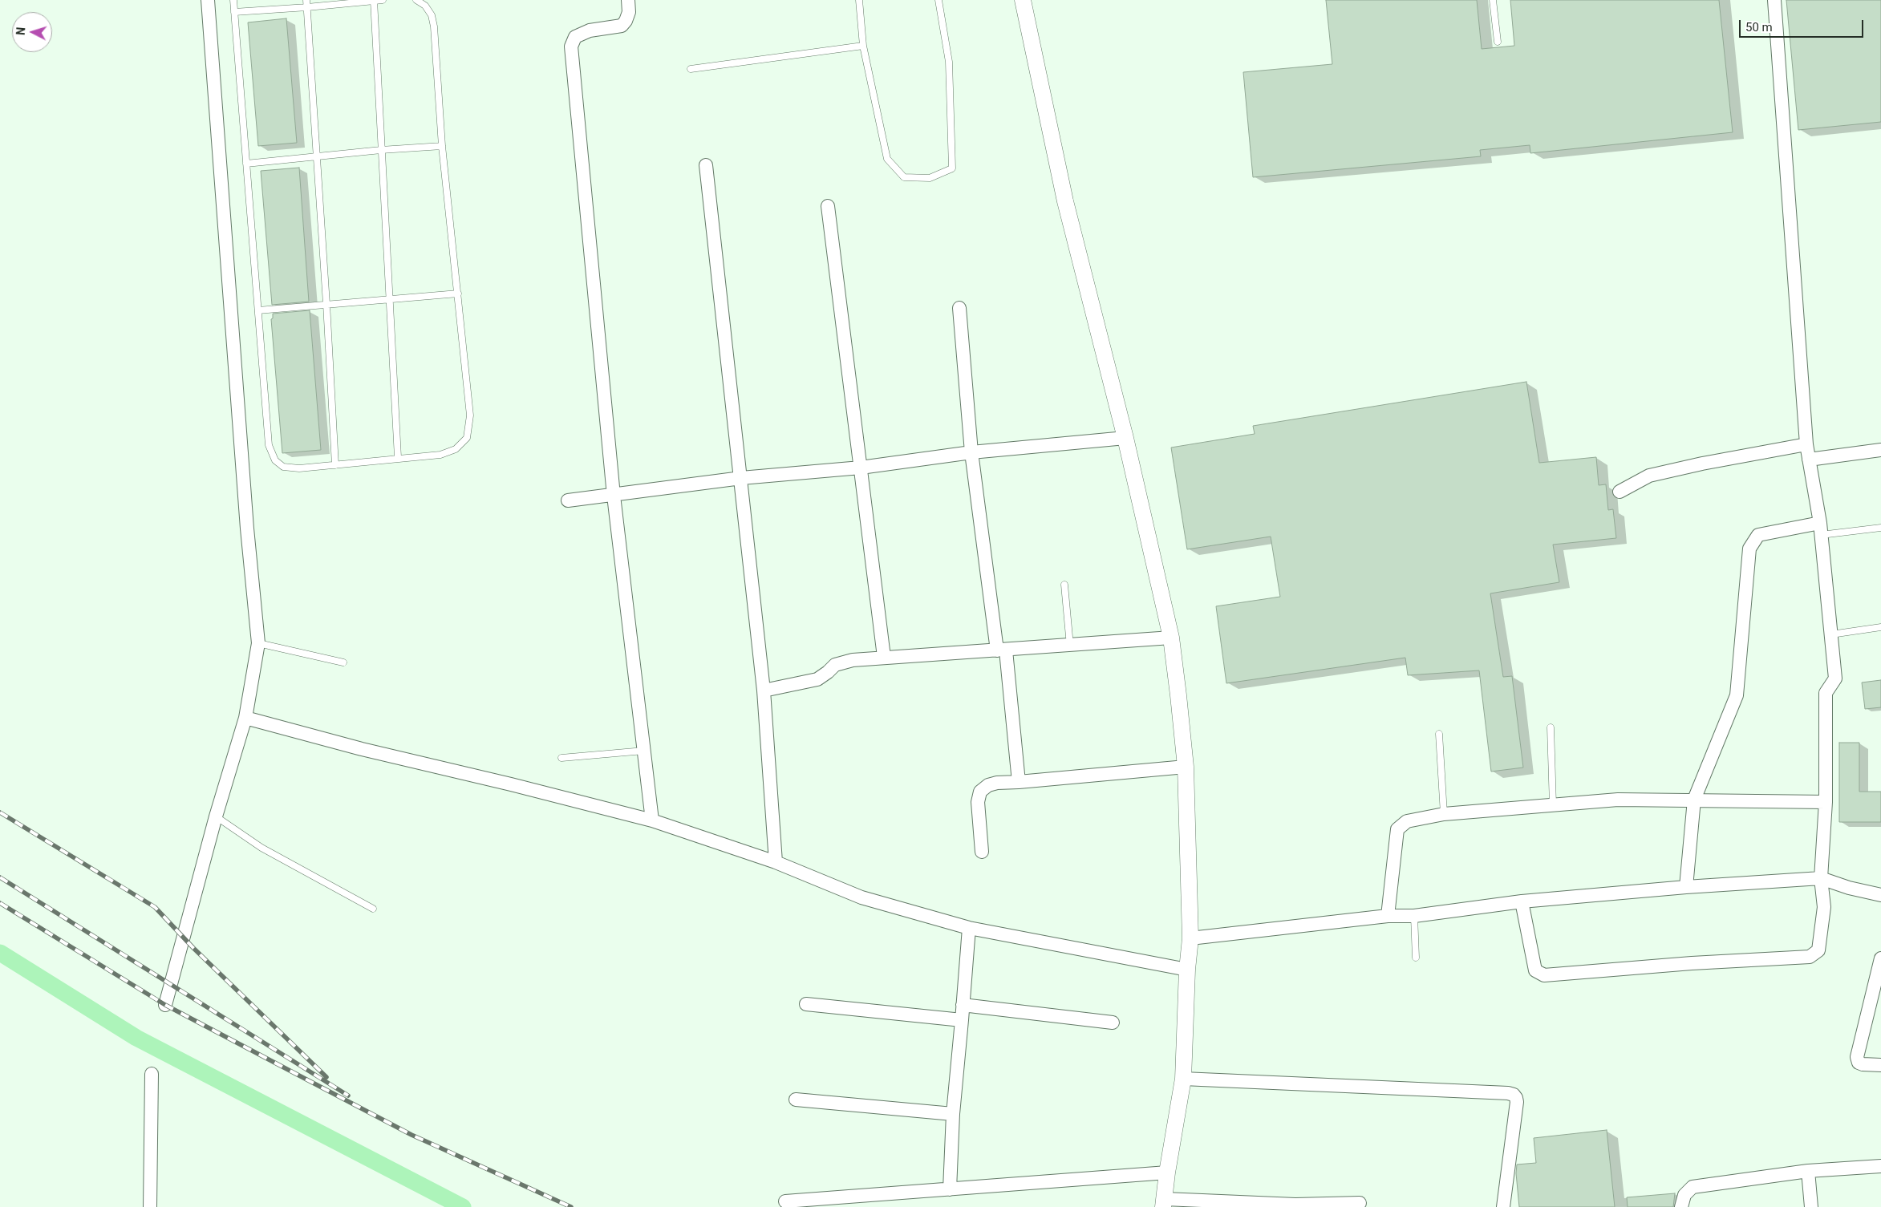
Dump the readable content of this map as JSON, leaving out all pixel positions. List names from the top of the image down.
{
  "scale_bar": "50 m",
  "north": "left"
}
